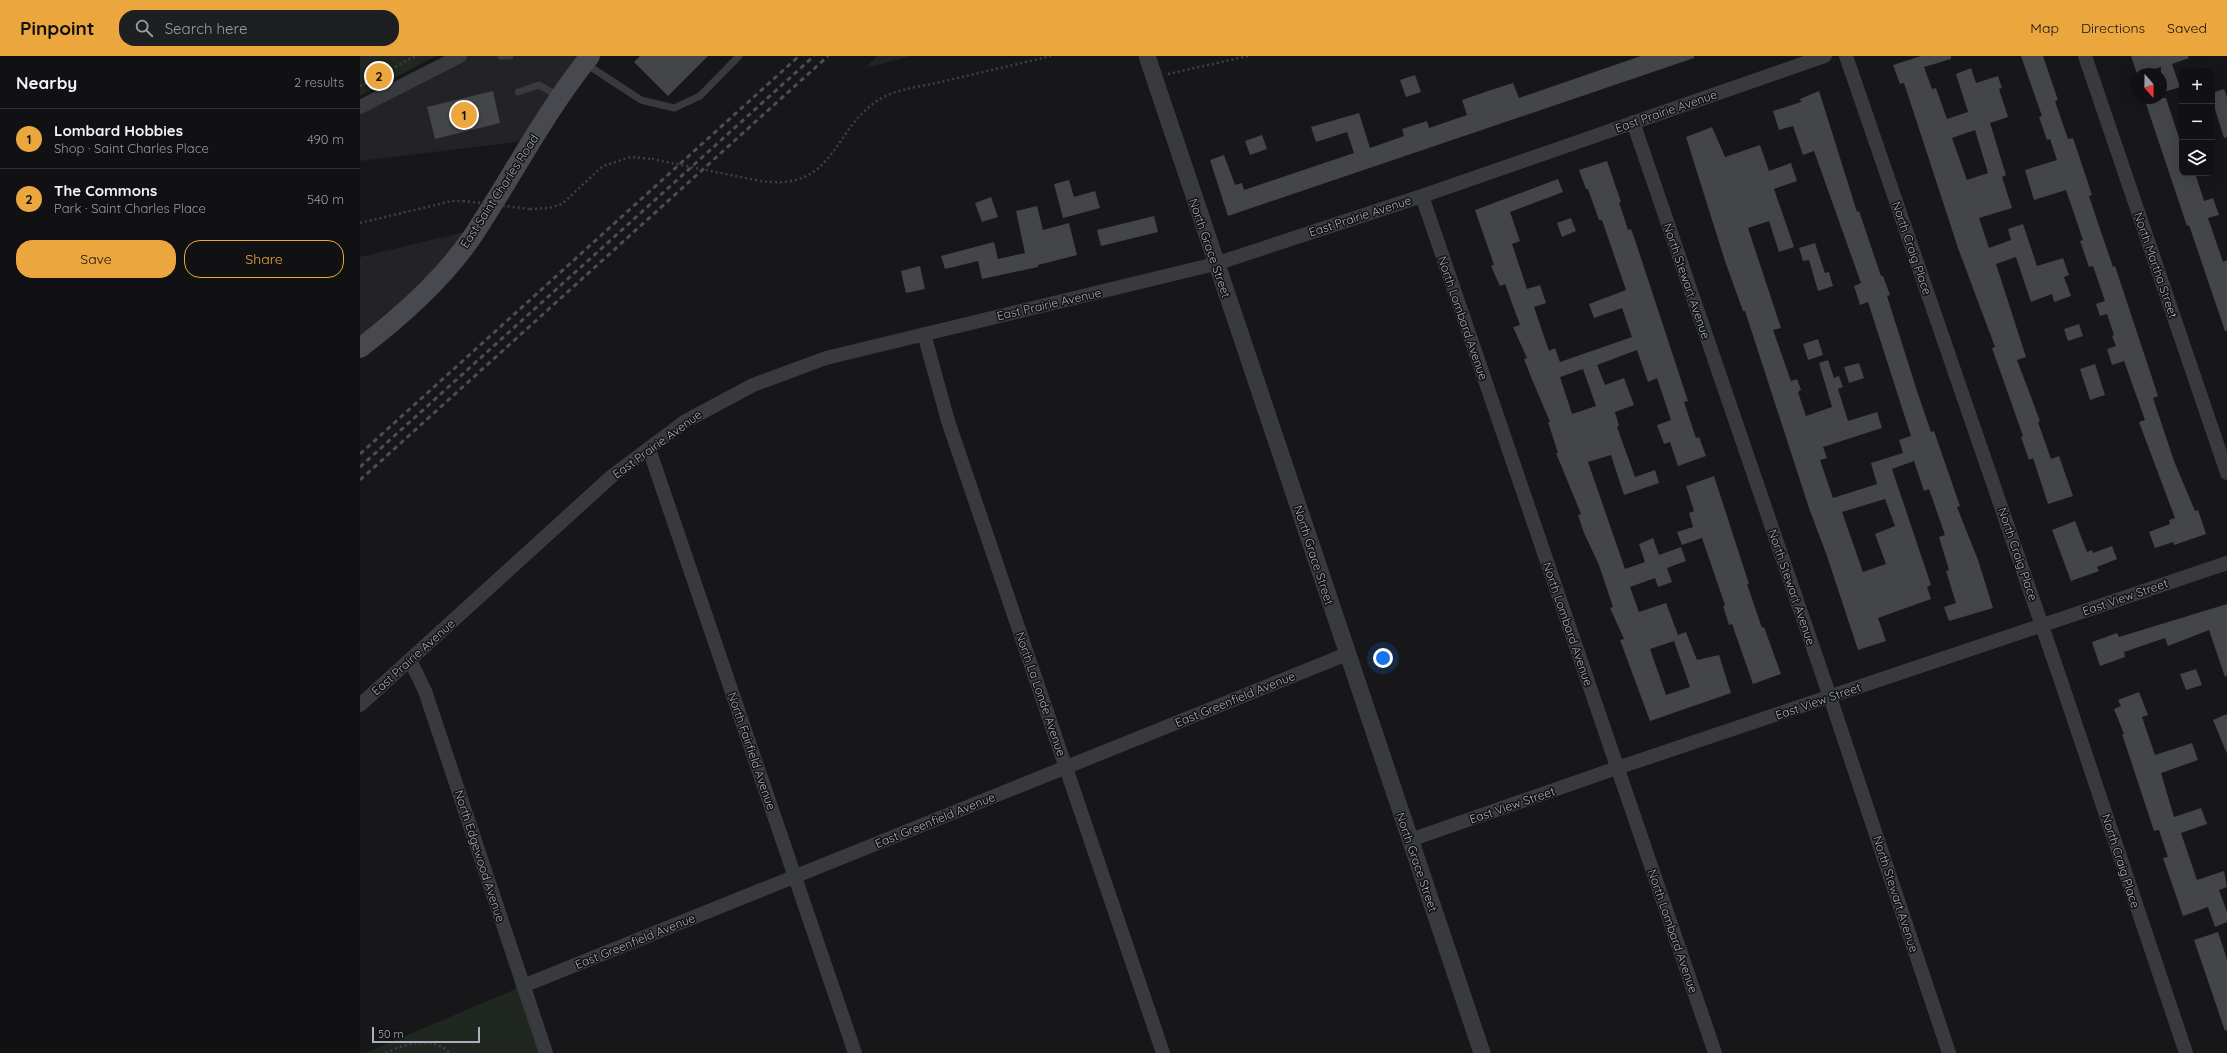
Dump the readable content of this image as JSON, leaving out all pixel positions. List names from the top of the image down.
{
  "streets": {
    "main road": ["East Saint Charles Road"],
    "street": [
      "East Prairie Avenue",
      "North Grace Street",
      "North Craig Place",
      "North Martha Street",
      "North Stewart Avenue",
      "North Lombard Avenue",
      "East View Street",
      "North La Londe Avenue",
      "East Greenfield Avenue",
      "North Fairfield Avenue",
      "North Edgewood Avenue"
    ]
  },
  "crossings": [
    ["East Prairie Avenue", "North Grace Street"],
    ["East Prairie Avenue", "North Stewart Avenue"],
    ["East Prairie Avenue", "North Lombard Avenue"],
    ["East Prairie Avenue", "North La Londe Avenue"],
    ["East Prairie Avenue", "North Fairfield Avenue"],
    ["East Prairie Avenue", "North Edgewood Avenue"],
    ["North Grace Street", "East View Street"],
    ["North Grace Street", "East Greenfield Avenue"],
    ["North Craig Place", "East View Street"],
    ["North Stewart Avenue", "East View Street"],
    ["North Lombard Avenue", "East View Street"],
    ["North La Londe Avenue", "East Greenfield Avenue"],
    ["East Greenfield Avenue", "North Fairfield Avenue"],
    ["East Greenfield Avenue", "North Edgewood Avenue"]
  ],
  "scale_bar": "50 m",
  "north": "bottom",
  "page": {
    "header": "Pinpoint",
    "search": "Search here",
    "nav": ["Map", "Directions", "Saved"],
    "heading": ["Nearby", "2 results"],
    "pins": ["2", "1"],
    "map_buttons": ["+", "−"],
    "list": [
      {
        "mark": "1",
        "name": "Lombard Hobbies",
        "note": "Shop · Saint Charles Place",
        "value": "490 m"
      },
      {
        "mark": "2",
        "name": "The Commons",
        "note": "Park · Saint Charles Place",
        "value": "540 m"
      }
    ],
    "buttons": ["Save", "Share"],
    "scale": "50 m"
  }
}
